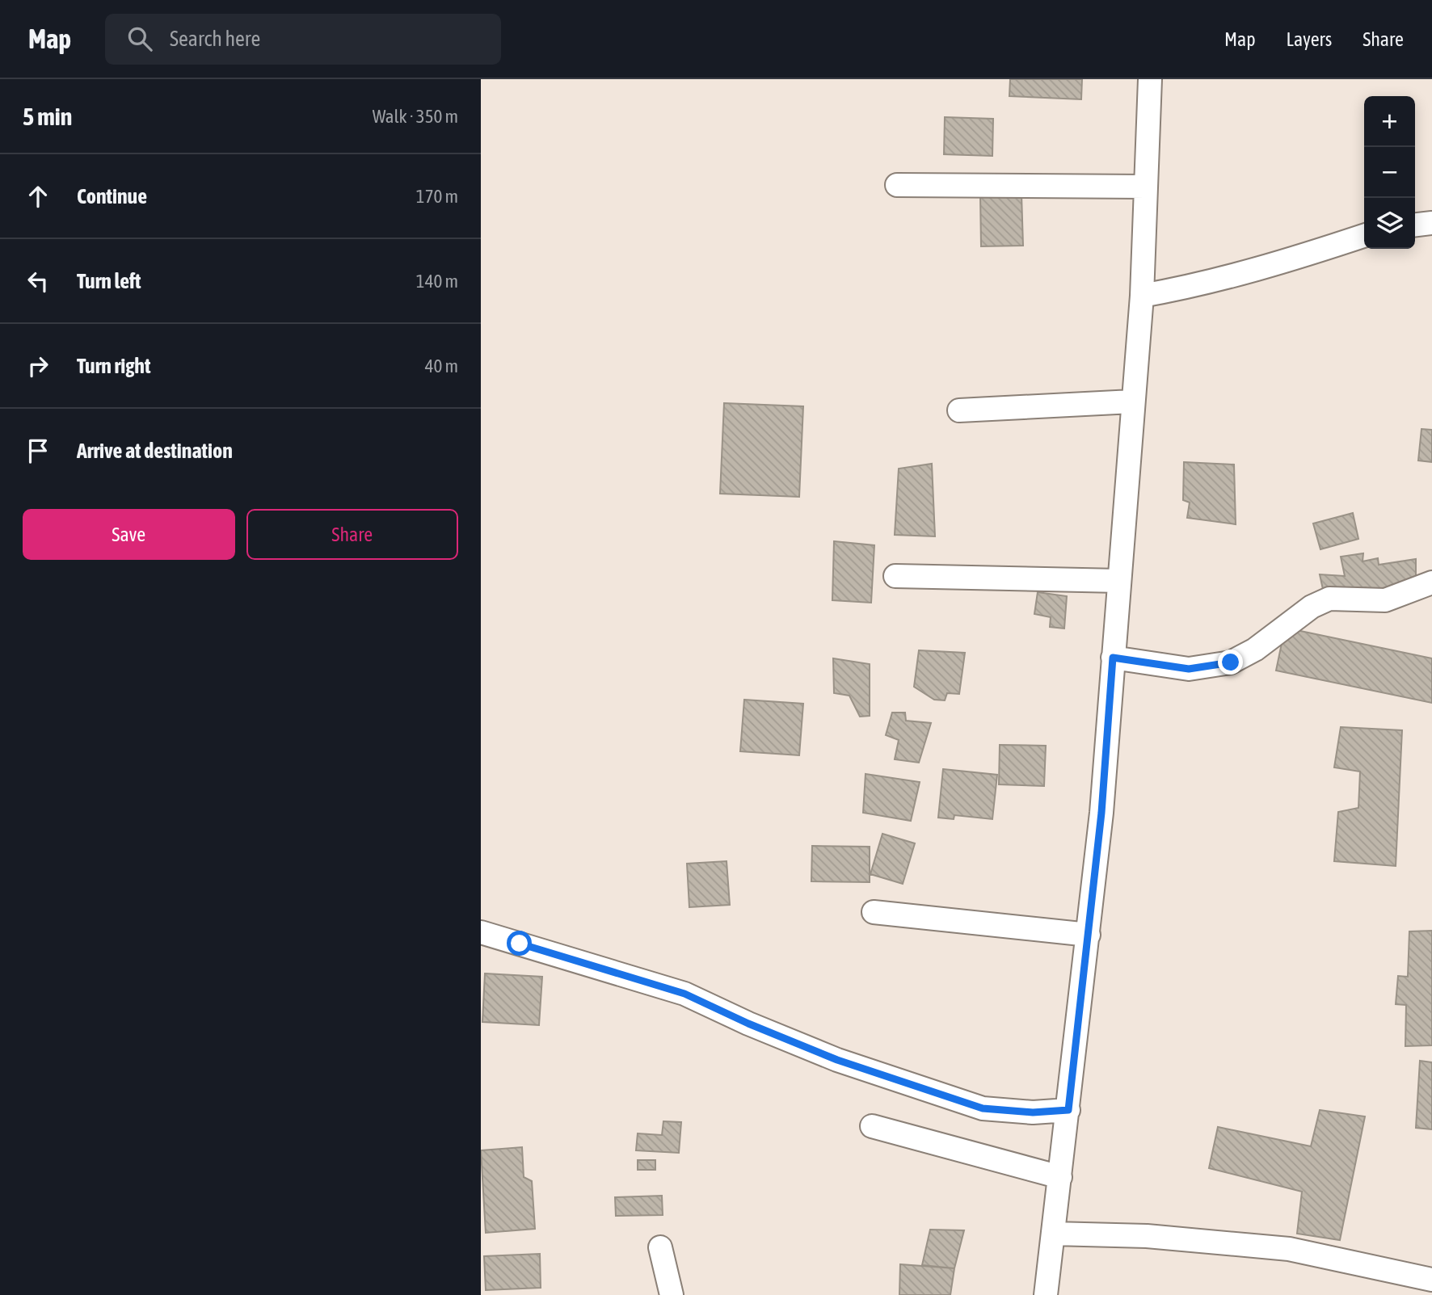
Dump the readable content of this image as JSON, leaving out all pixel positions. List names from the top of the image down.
{
  "page": {
    "header": "Map",
    "search": "Search here",
    "nav": ["Map", "Layers", "Share"],
    "heading": ["5 min", "Walk · 350 m"],
    "map_buttons": ["+", "−"],
    "list": [
      ["Continue", "170 m"],
      ["Turn left", "140 m"],
      ["Turn right", "40 m"],
      "Arrive at destination"
    ],
    "buttons": ["Save", "Share"]
  }
}
